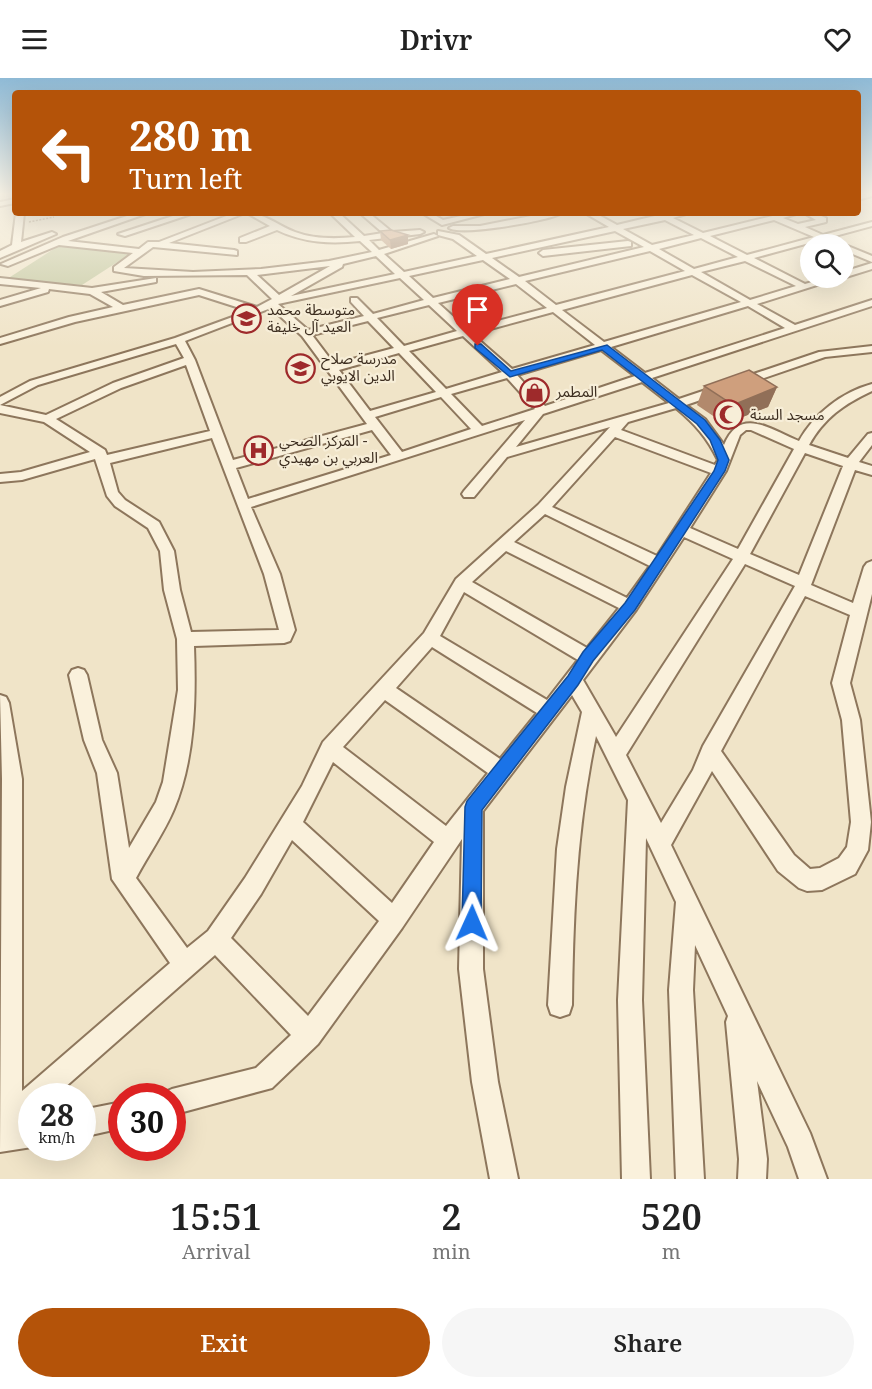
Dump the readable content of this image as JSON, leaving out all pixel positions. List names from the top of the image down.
{
  "places": {
    "school or university": ["متوسطة محمد العيد آل خليفة", "مدرسة صلاح الدين الايوبي"],
    "shop": ["المطمر"],
    "mosque": ["مسجد السنة"],
    "hospital": ["المركز الصحي - العربي بن مهيدي"]
  },
  "page": {
    "header": "Drivr",
    "turn": ["280 m", "Turn left"],
    "speed": "28 km/h",
    "limit": "30",
    "eta": [
      "15:51",
      "Arrival",
      "2",
      "min",
      "520",
      "m"
    ],
    "buttons": ["Exit", "Share"]
  }
}
